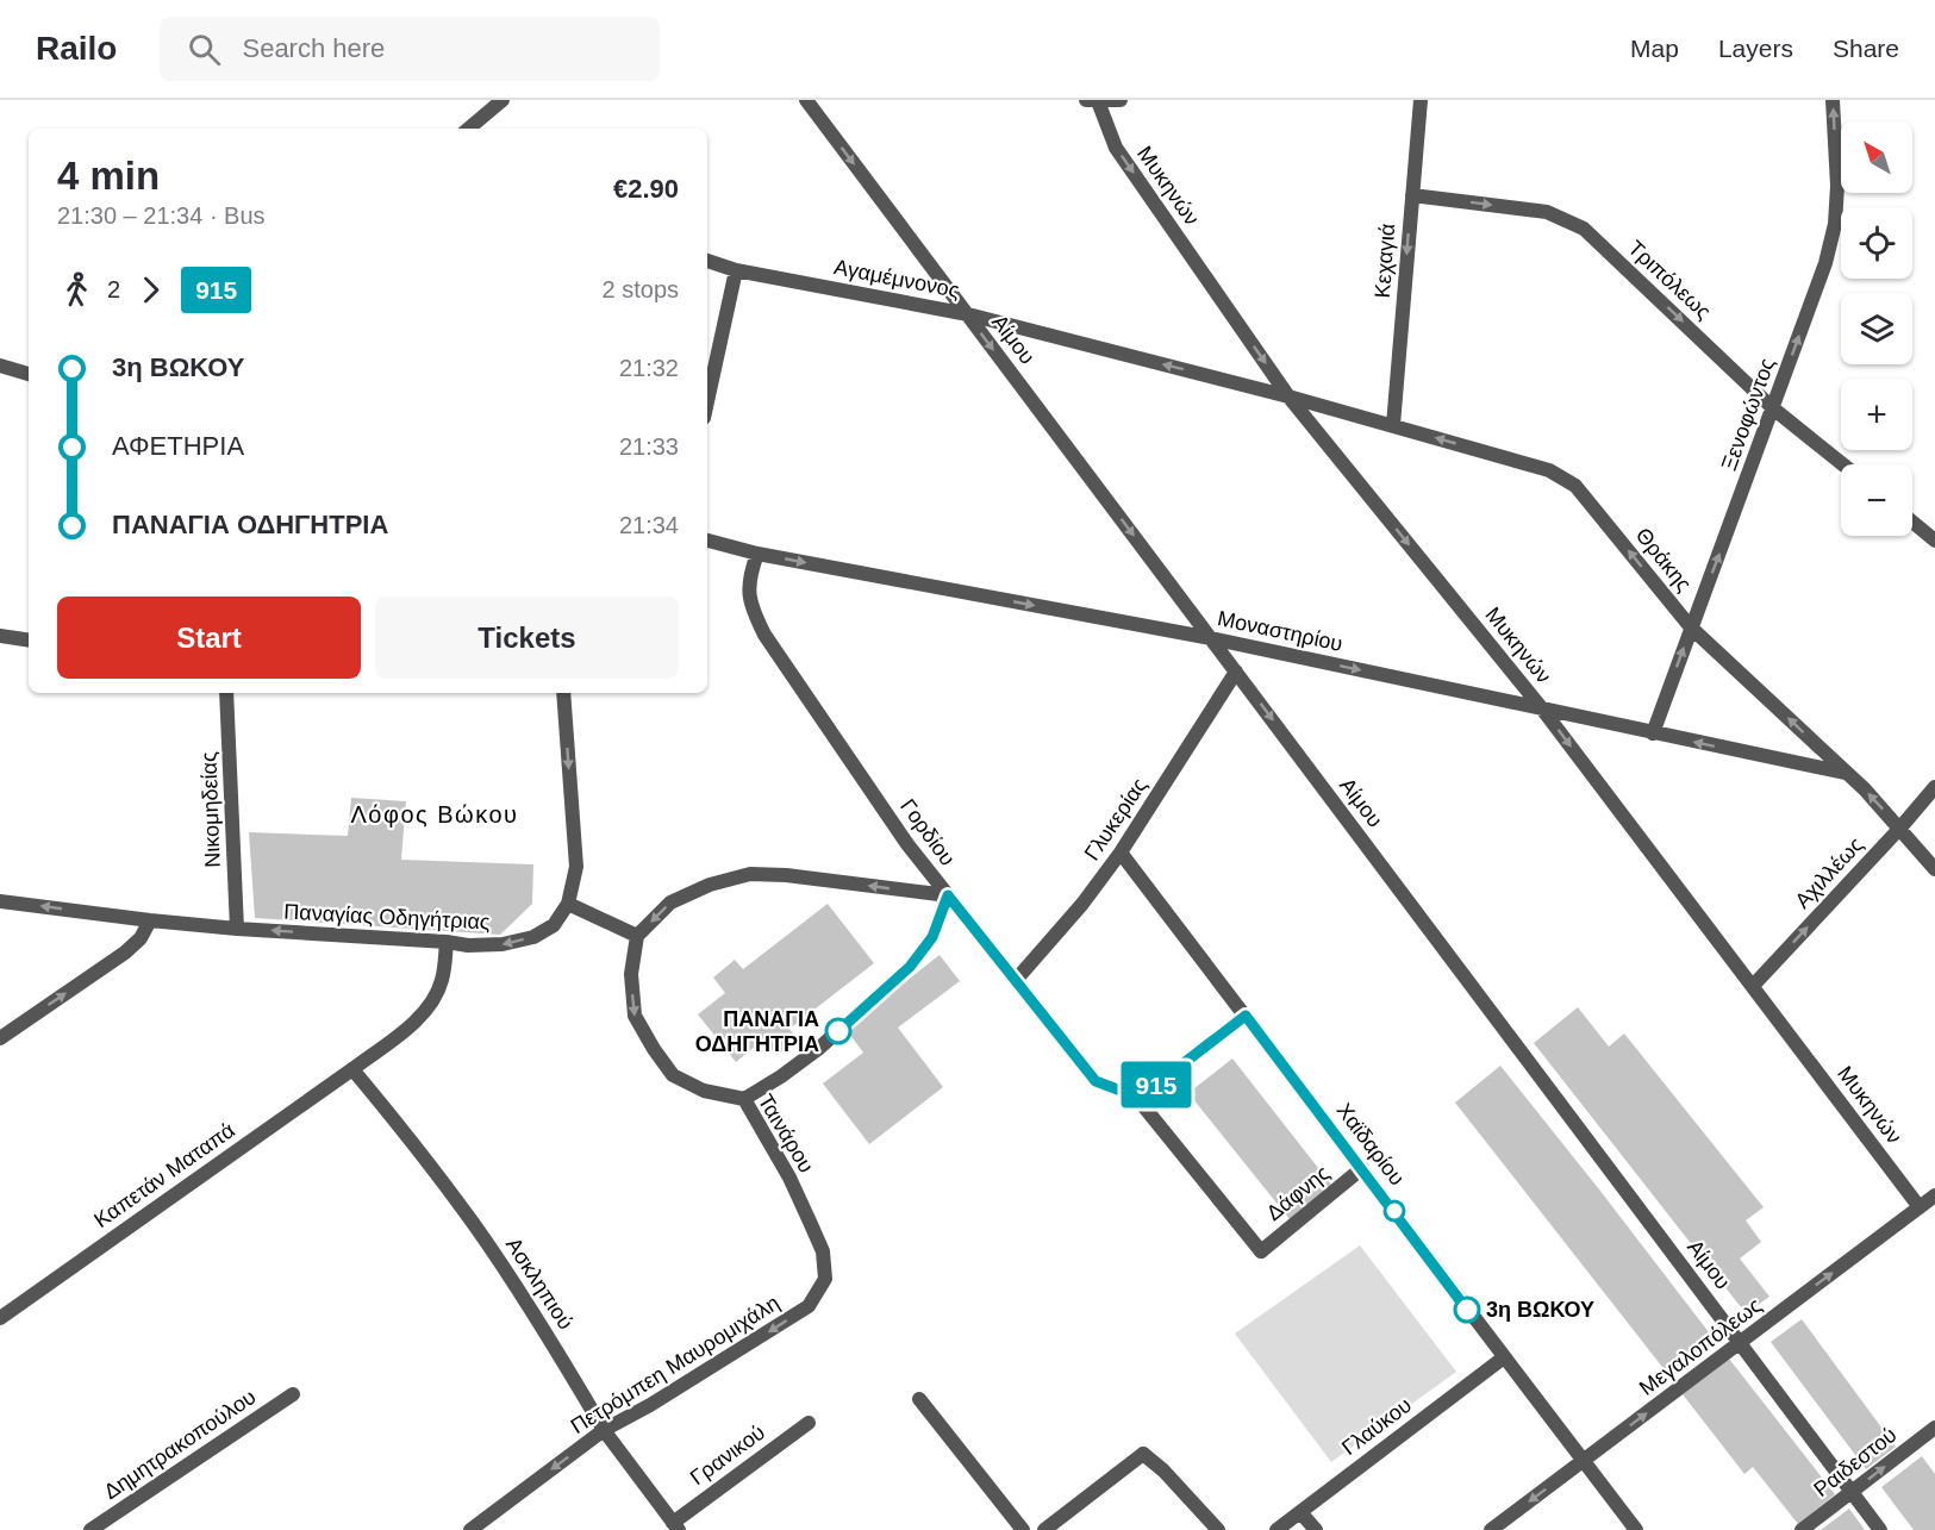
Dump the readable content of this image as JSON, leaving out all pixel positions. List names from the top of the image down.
{
  "streets": {
    "street": [
      "Μυκηνών",
      "Κεχαγιά",
      "Αγαμέμνονος",
      "Τριπόλεως",
      "Αίμου",
      "Ξενοφώντος",
      "Θράκης",
      "Μοναστηρίου",
      "Νικομηδείας",
      "Γλυκερίας",
      "Γορδίου",
      "Αχιλλέως",
      "Παναγίας Οδηγήτριας",
      "Ταινάρου",
      "Χαϊδαρίου",
      "Καπετάν Ματαπά",
      "Δάφνης",
      "Ασκληπιού",
      "Μεγαλοπόλεως",
      "Πετρόμπεη Μαυρομιχάλη",
      "Γλαύκου",
      "Δημητρακοπούλου",
      "Γρανικού",
      "Ραιδεστού"
    ]
  },
  "crossings": [
    ["Μυκηνών", "Αγαμέμνονος"],
    ["Μυκηνών", "Θράκης"],
    ["Μυκηνών", "Μοναστηρίου"],
    ["Μυκηνών", "Αχιλλέως"],
    ["Μυκηνών", "Μεγαλοπόλεως"],
    ["Κεχαγιά", "Τριπόλεως"],
    ["Κεχαγιά", "Θράκης"],
    ["Αγαμέμνονος", "Αίμου"],
    ["Αγαμέμνονος", "Θράκης"],
    ["Τριπόλεως", "Ξενοφώντος"],
    ["Αίμου", "Μοναστηρίου"],
    ["Αίμου", "Γλυκερίας"],
    ["Αίμου", "Μεγαλοπόλεως"],
    ["Αίμου", "Ραιδεστού"],
    ["Ξενοφώντος", "Θράκης"],
    ["Ξενοφώντος", "Μοναστηρίου"],
    ["Θράκης", "Μοναστηρίου"],
    ["Θράκης", "Αχιλλέως"],
    ["Μοναστηρίου", "Γορδίου"],
    ["Νικομηδείας", "Παναγίας Οδηγήτριας"],
    ["Γλυκερίας", "Γορδίου"],
    ["Γλυκερίας", "Χαϊδαρίου"],
    ["Γορδίου", "Δάφνης"],
    ["Παναγίας Οδηγήτριας", "Καπετάν Ματαπά"],
    ["Ταινάρου", "Πετρόμπεη Μαυρομιχάλη"],
    ["Χαϊδαρίου", "Δάφνης"],
    ["Χαϊδαρίου", "Μεγαλοπόλεως"],
    ["Χαϊδαρίου", "Γλαύκου"],
    ["Καπετάν Ματαπά", "Ασκληπιού"],
    ["Ασκληπιού", "Πετρόμπεη Μαυρομιχάλη"],
    ["Ασκληπιού", "Γρανικού"]
  ],
  "one_way": [
    "Μυκηνών",
    "Κεχαγιά",
    "Αγαμέμνονος",
    "Τριπόλεως",
    "Αίμου",
    "Ξενοφώντος",
    "Θράκης",
    "Αχιλλέως",
    "Παναγίας Οδηγήτριας",
    "Ταινάρου",
    "Πετρόμπεη Μαυρομιχάλη",
    "Ραιδεστού"
  ],
  "districts": ["Λόφος Βώκου"],
  "places": ["ΠΑΝΑΓΙΑ ΟΔΗΓΗΤΡΙΑ", "3η ΒΩΚΟΥ"],
  "lines": ["bus line 915"],
  "north": "top left",
  "page": {
    "header": "Railo",
    "search": "Search here",
    "nav": ["Map", "Layers", "Share"],
    "on_map": "915",
    "map_buttons": ["+", "−"],
    "heading": ["4 min", "21:30 – 21:34 · Bus", "€2.90"],
    "legs": ["2", "915", "2 stops"],
    "list": [
      {
        "name": "3η ΒΩΚΟΥ",
        "value": "21:32"
      },
      {
        "name": "ΑΦΕΤΗΡΙΑ",
        "value": "21:33"
      },
      {
        "name": "ΠΑΝΑΓΙΑ ΟΔΗΓΗΤΡΙΑ",
        "value": "21:34"
      }
    ],
    "buttons": ["Start", "Tickets"]
  }
}
